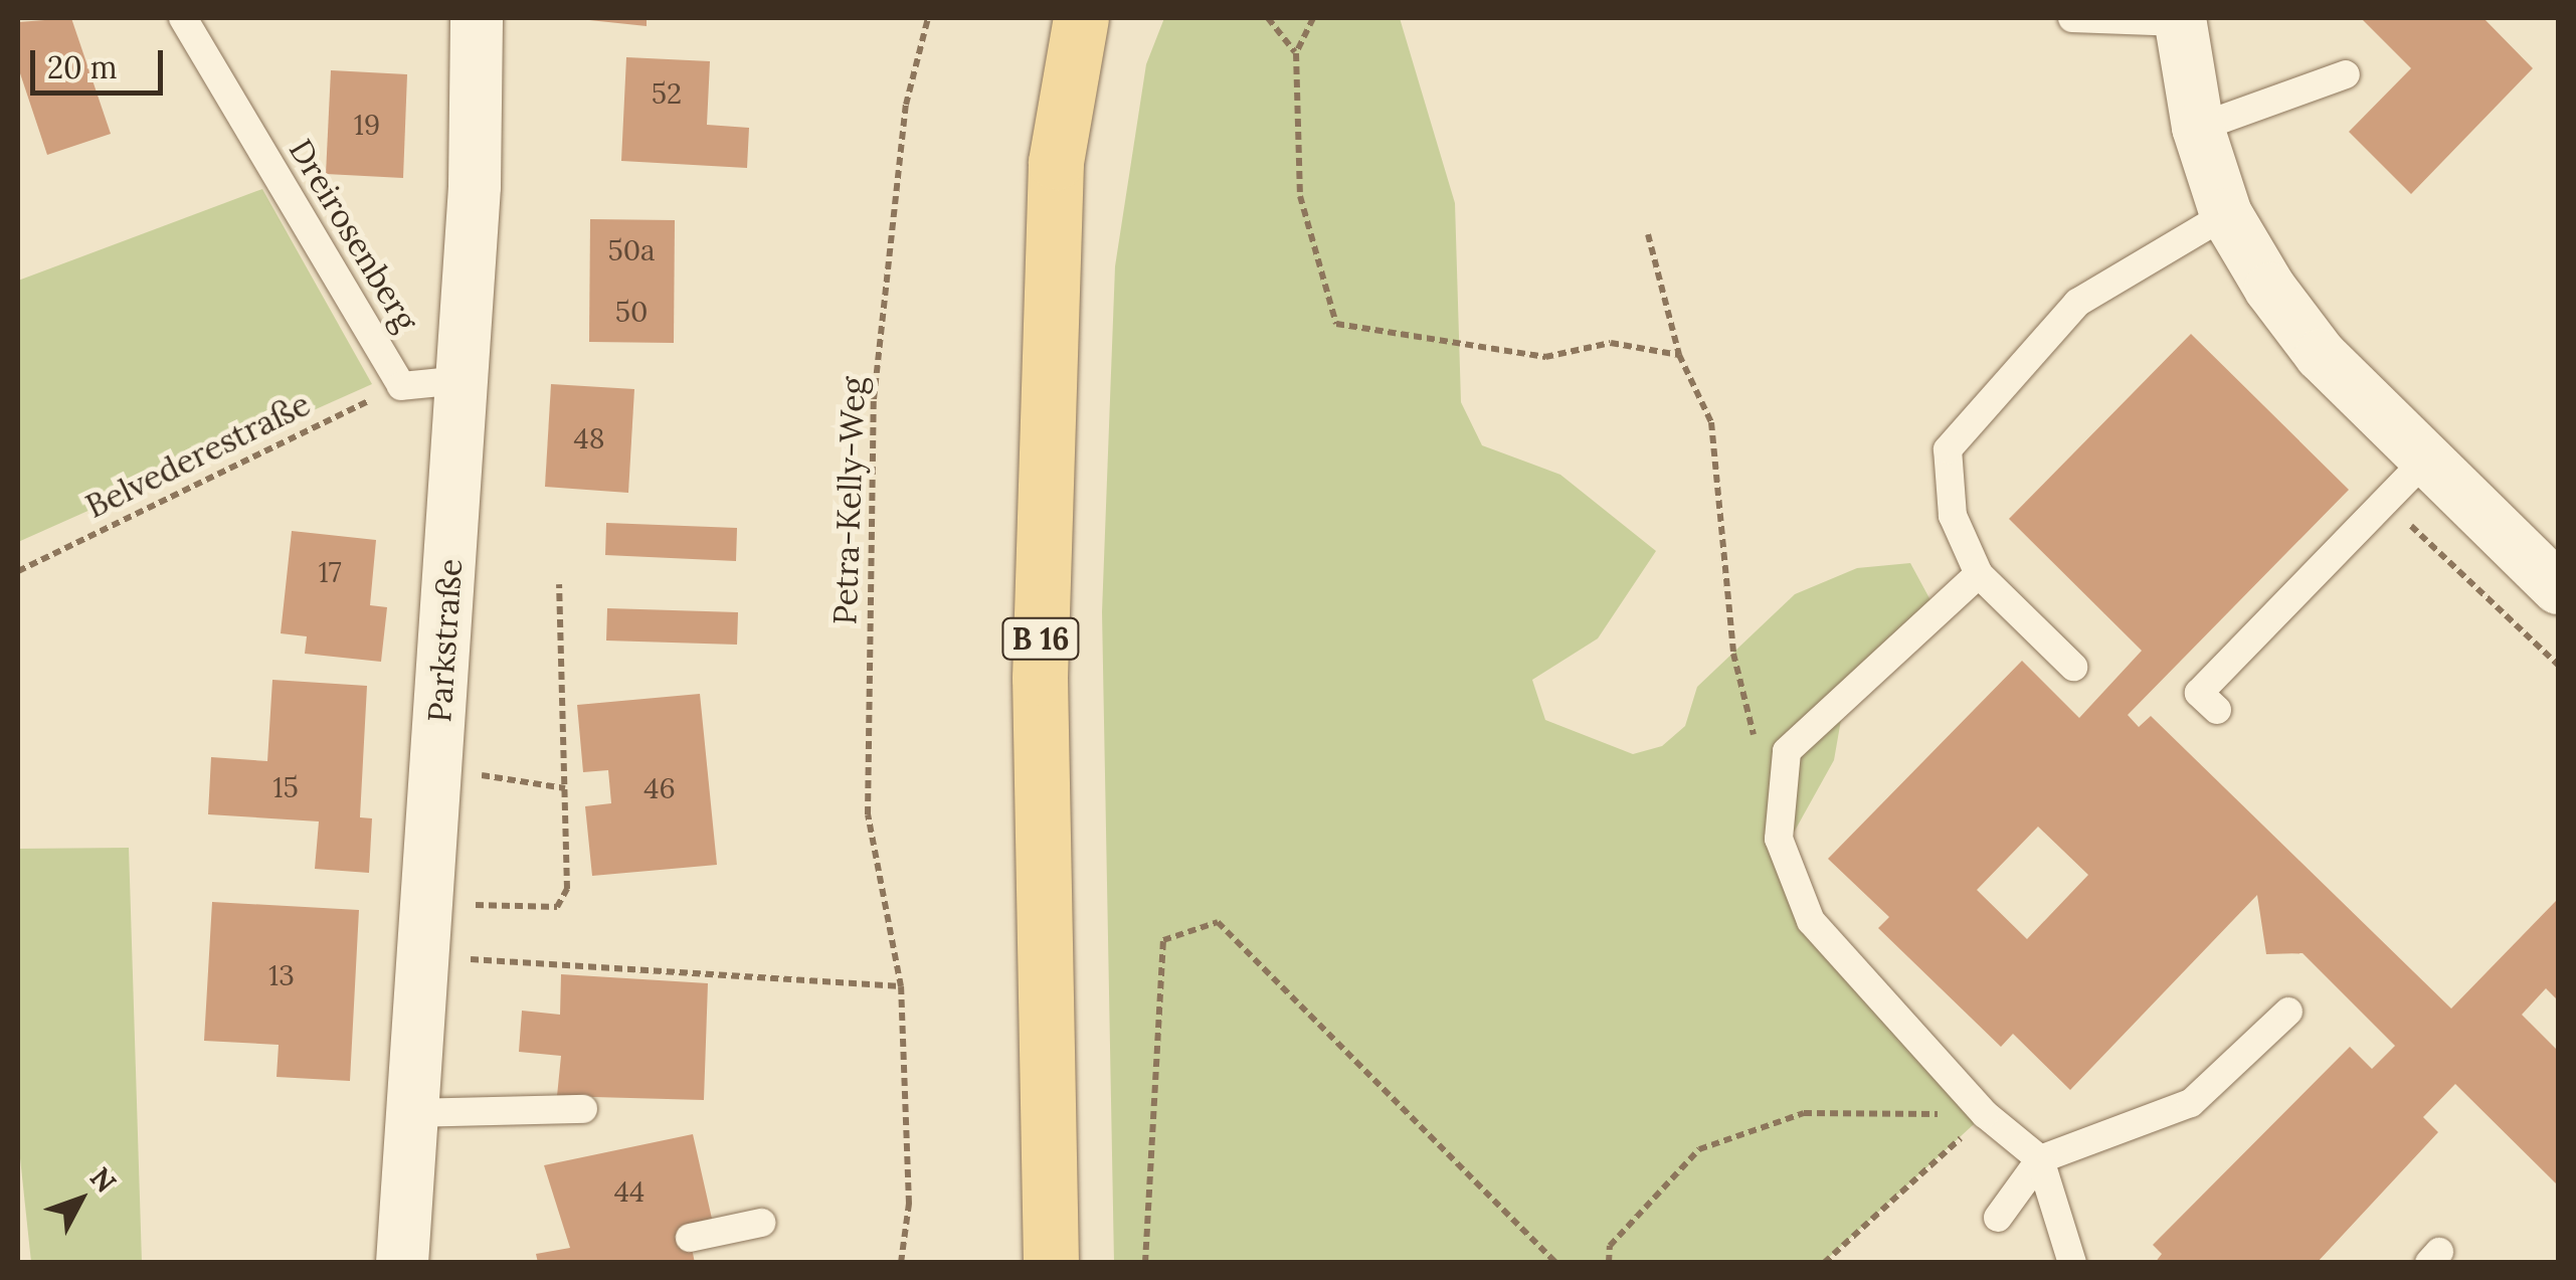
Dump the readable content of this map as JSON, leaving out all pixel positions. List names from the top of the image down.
{
  "streets": {
    "main road": ["B 16"],
    "street": ["Parkstraße"],
    "lane": ["Dreirosenberg"],
    "path": ["Belvederestraße", "Petra-Kelly-Weg"]
  },
  "crossings": [
    ["Dreirosenberg", "Belvederestraße"]
  ],
  "house_numbers": [
    "52",
    "19",
    "50a",
    "50",
    "48",
    "17",
    "15",
    "46",
    "13",
    "44"
  ],
  "scale_bar": "20 m",
  "north": "top right"
}
